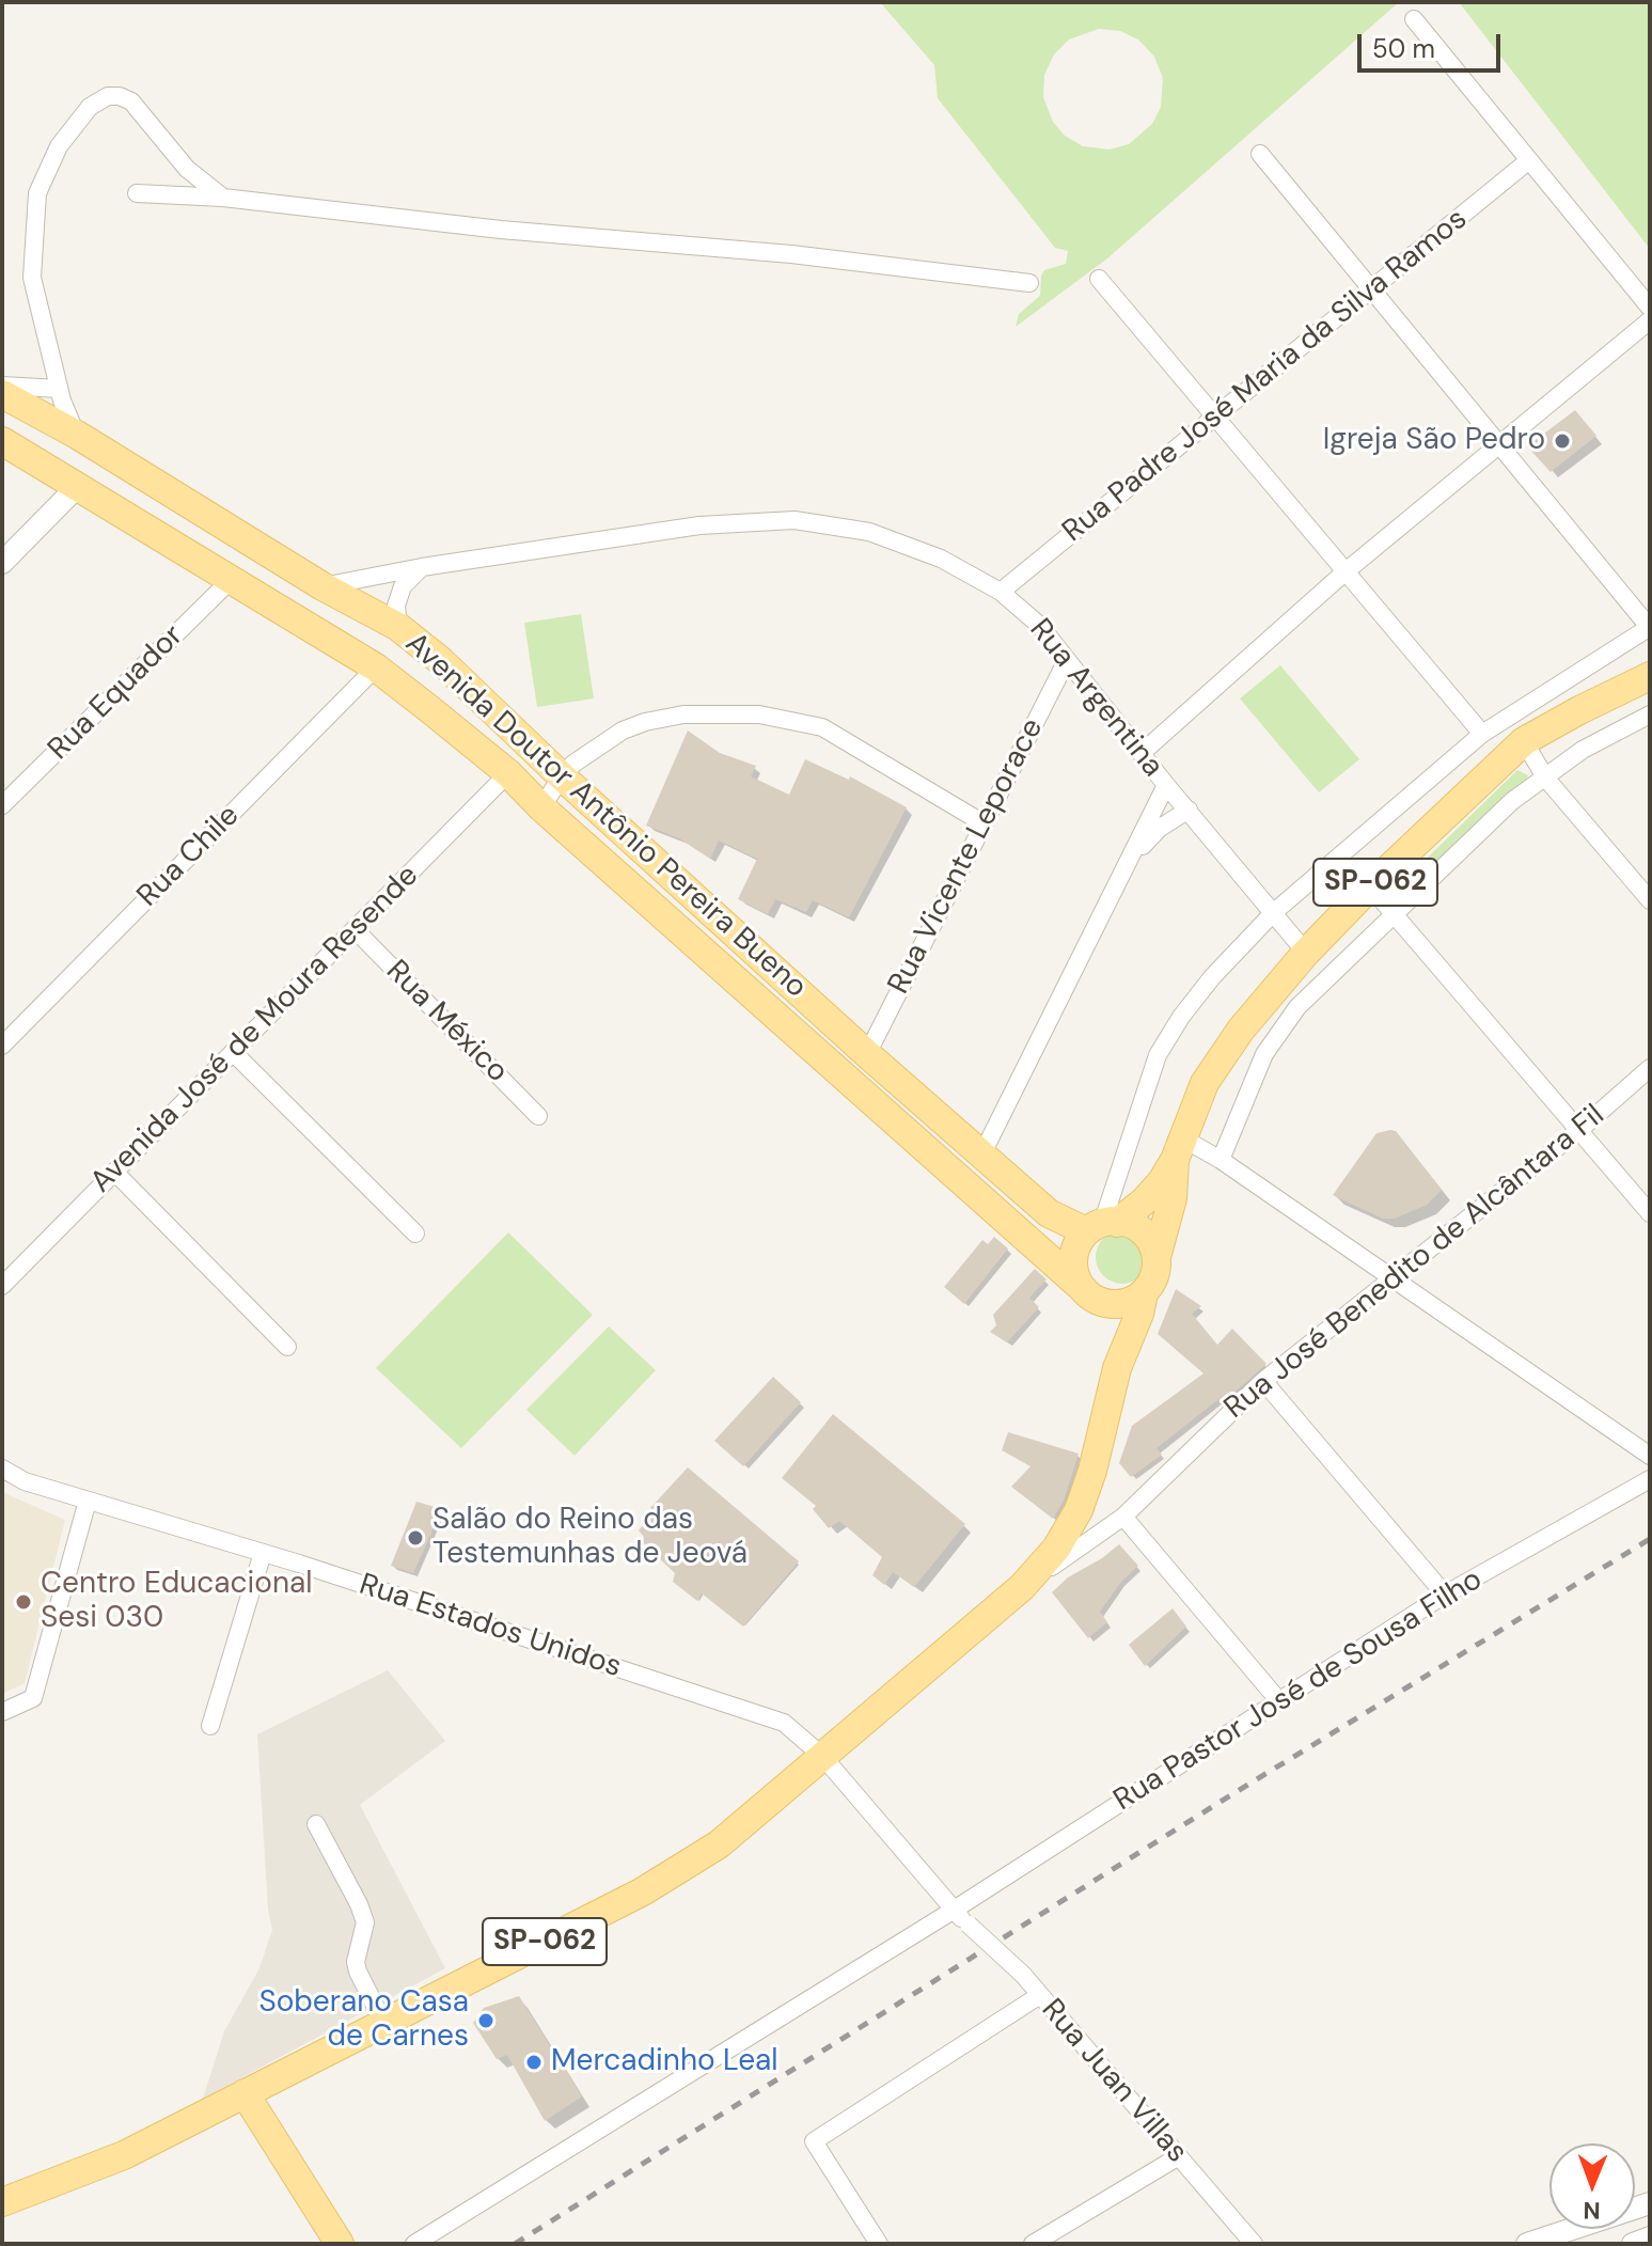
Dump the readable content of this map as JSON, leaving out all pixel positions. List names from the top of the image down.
{
  "streets": {
    "main road": ["Avenida Doutor Antônio Pereira Bueno", "SP-062"],
    "street": [
      "Rua Padre José Maria da Silva Ramos",
      "Rua Equador",
      "Rua Argentina",
      "Rua Chile",
      "Rua Vicente Leporace",
      "Rua México",
      "Avenida José de Moura Resende",
      "Rua José Benedito de Alcântara Fil",
      "Rua Estados Unidos",
      "Rua Pastor José de Sousa Filho",
      "Rua Juan Villas"
    ]
  },
  "crossings": [
    ["Rua Padre José Maria da Silva Ramos", "Rua Argentina"],
    ["Rua Equador", "Avenida Doutor Antônio Pereira Bueno"],
    ["Rua Argentina", "Avenida Doutor Antônio Pereira Bueno"],
    ["Rua Argentina", "Rua Vicente Leporace"],
    ["Rua Argentina", "SP-062"],
    ["Avenida Doutor Antônio Pereira Bueno", "Rua Chile"],
    ["Avenida Doutor Antônio Pereira Bueno", "Rua Vicente Leporace"],
    ["Avenida Doutor Antônio Pereira Bueno", "SP-062"],
    ["Avenida Doutor Antônio Pereira Bueno", "Avenida José de Moura Resende"],
    ["SP-062", "Rua José Benedito de Alcântara Fil"],
    ["SP-062", "Rua Estados Unidos"],
    ["Rua México", "Avenida José de Moura Resende"],
    ["Rua Estados Unidos", "Rua Pastor José de Sousa Filho"],
    ["Rua Estados Unidos", "Rua Juan Villas"],
    ["Rua Pastor José de Sousa Filho", "Rua Juan Villas"]
  ],
  "places": [
    "Igreja São Pedro",
    "Salão do Reino das Testemunhas de Jeová",
    "Centro Educacional Sesi 030",
    "Soberano Casa de Carnes",
    "Mercadinho Leal"
  ],
  "scale_bar": "50 m",
  "north": "bottom"
}
